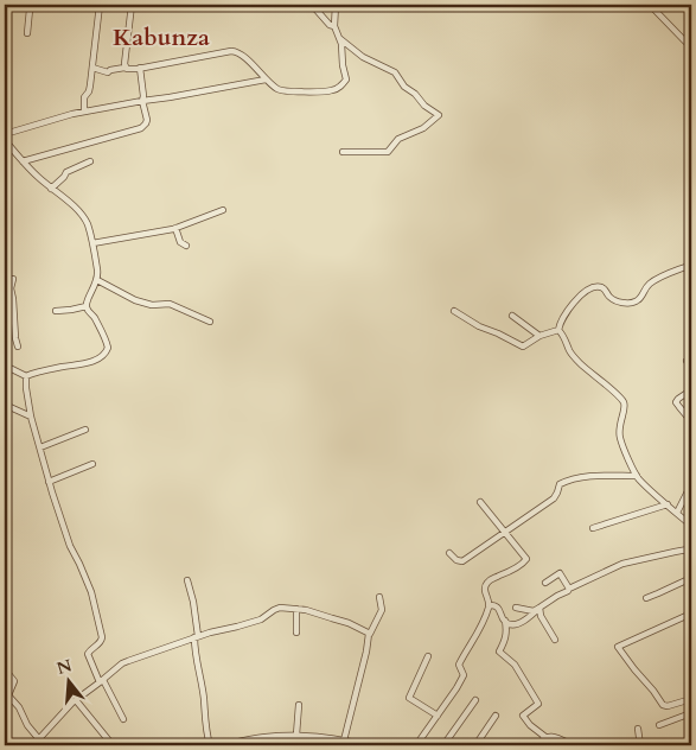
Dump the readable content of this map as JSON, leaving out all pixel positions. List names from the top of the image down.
{
  "districts": ["Kabunza"],
  "north": "top"
}
